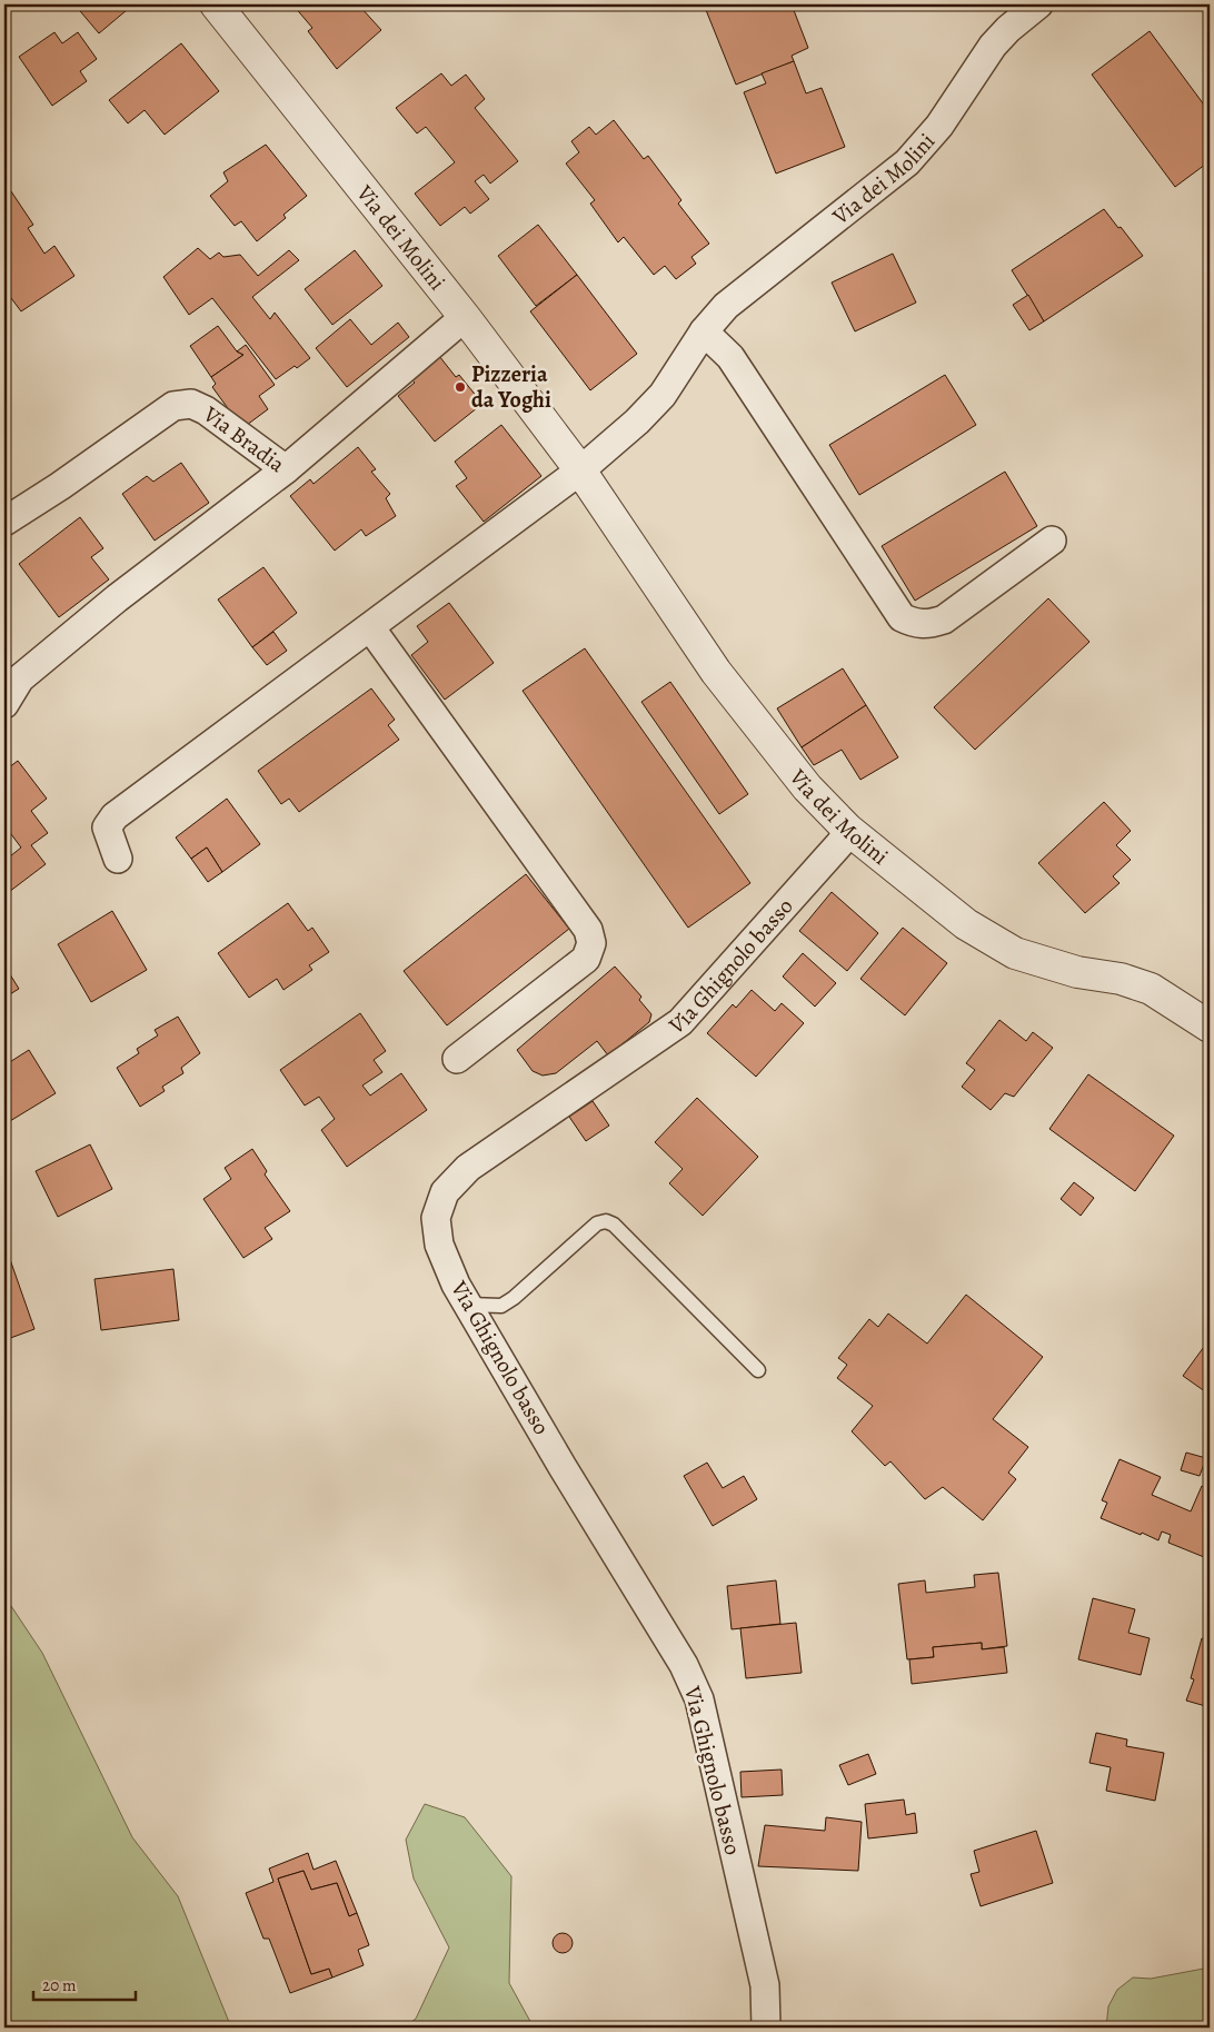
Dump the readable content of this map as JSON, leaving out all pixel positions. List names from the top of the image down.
{
  "streets": {
    "street": ["Via dei Molini", "Via Bradia", "Via Ghignolo basso"]
  },
  "crossings": [
    ["Via dei Molini", "Via Bradia"],
    ["Via dei Molini", "Via Ghignolo basso"]
  ],
  "places": ["Pizzeria da Yoghi"],
  "scale_bar": "20 m"
}
